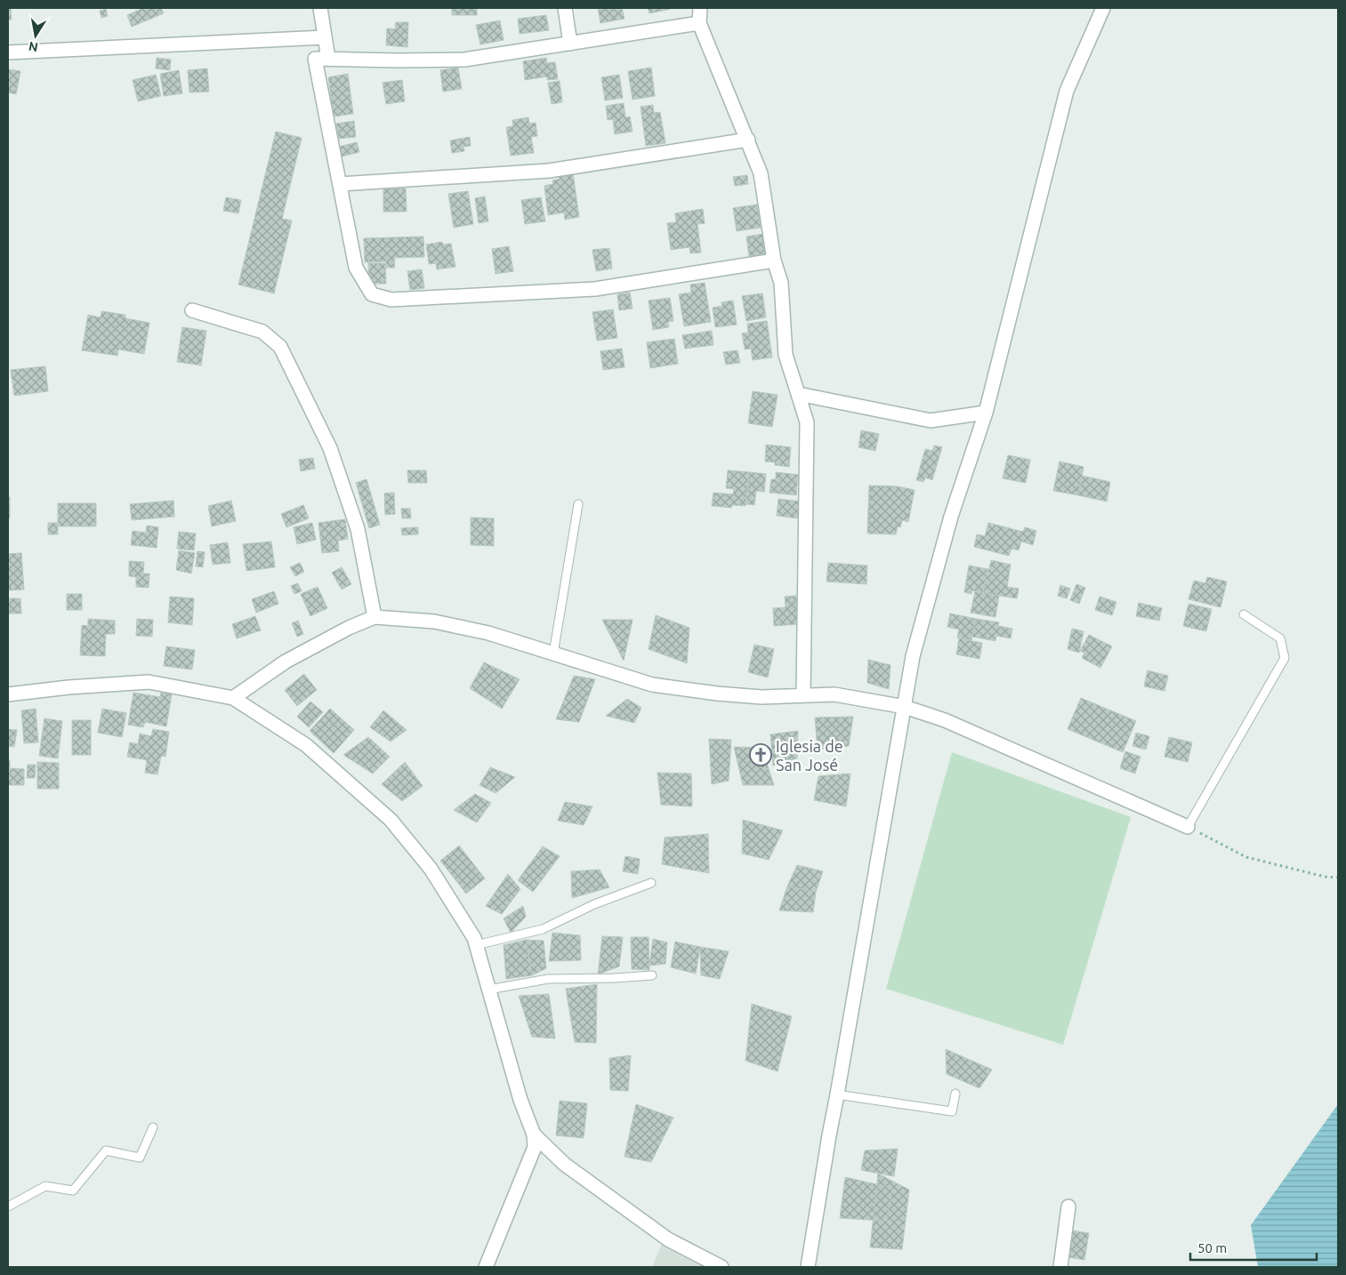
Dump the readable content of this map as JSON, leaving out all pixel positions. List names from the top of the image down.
{
  "places": {
    "church": ["Iglesia de San José"]
  },
  "scale_bar": "50 m",
  "north": "bottom"
}
